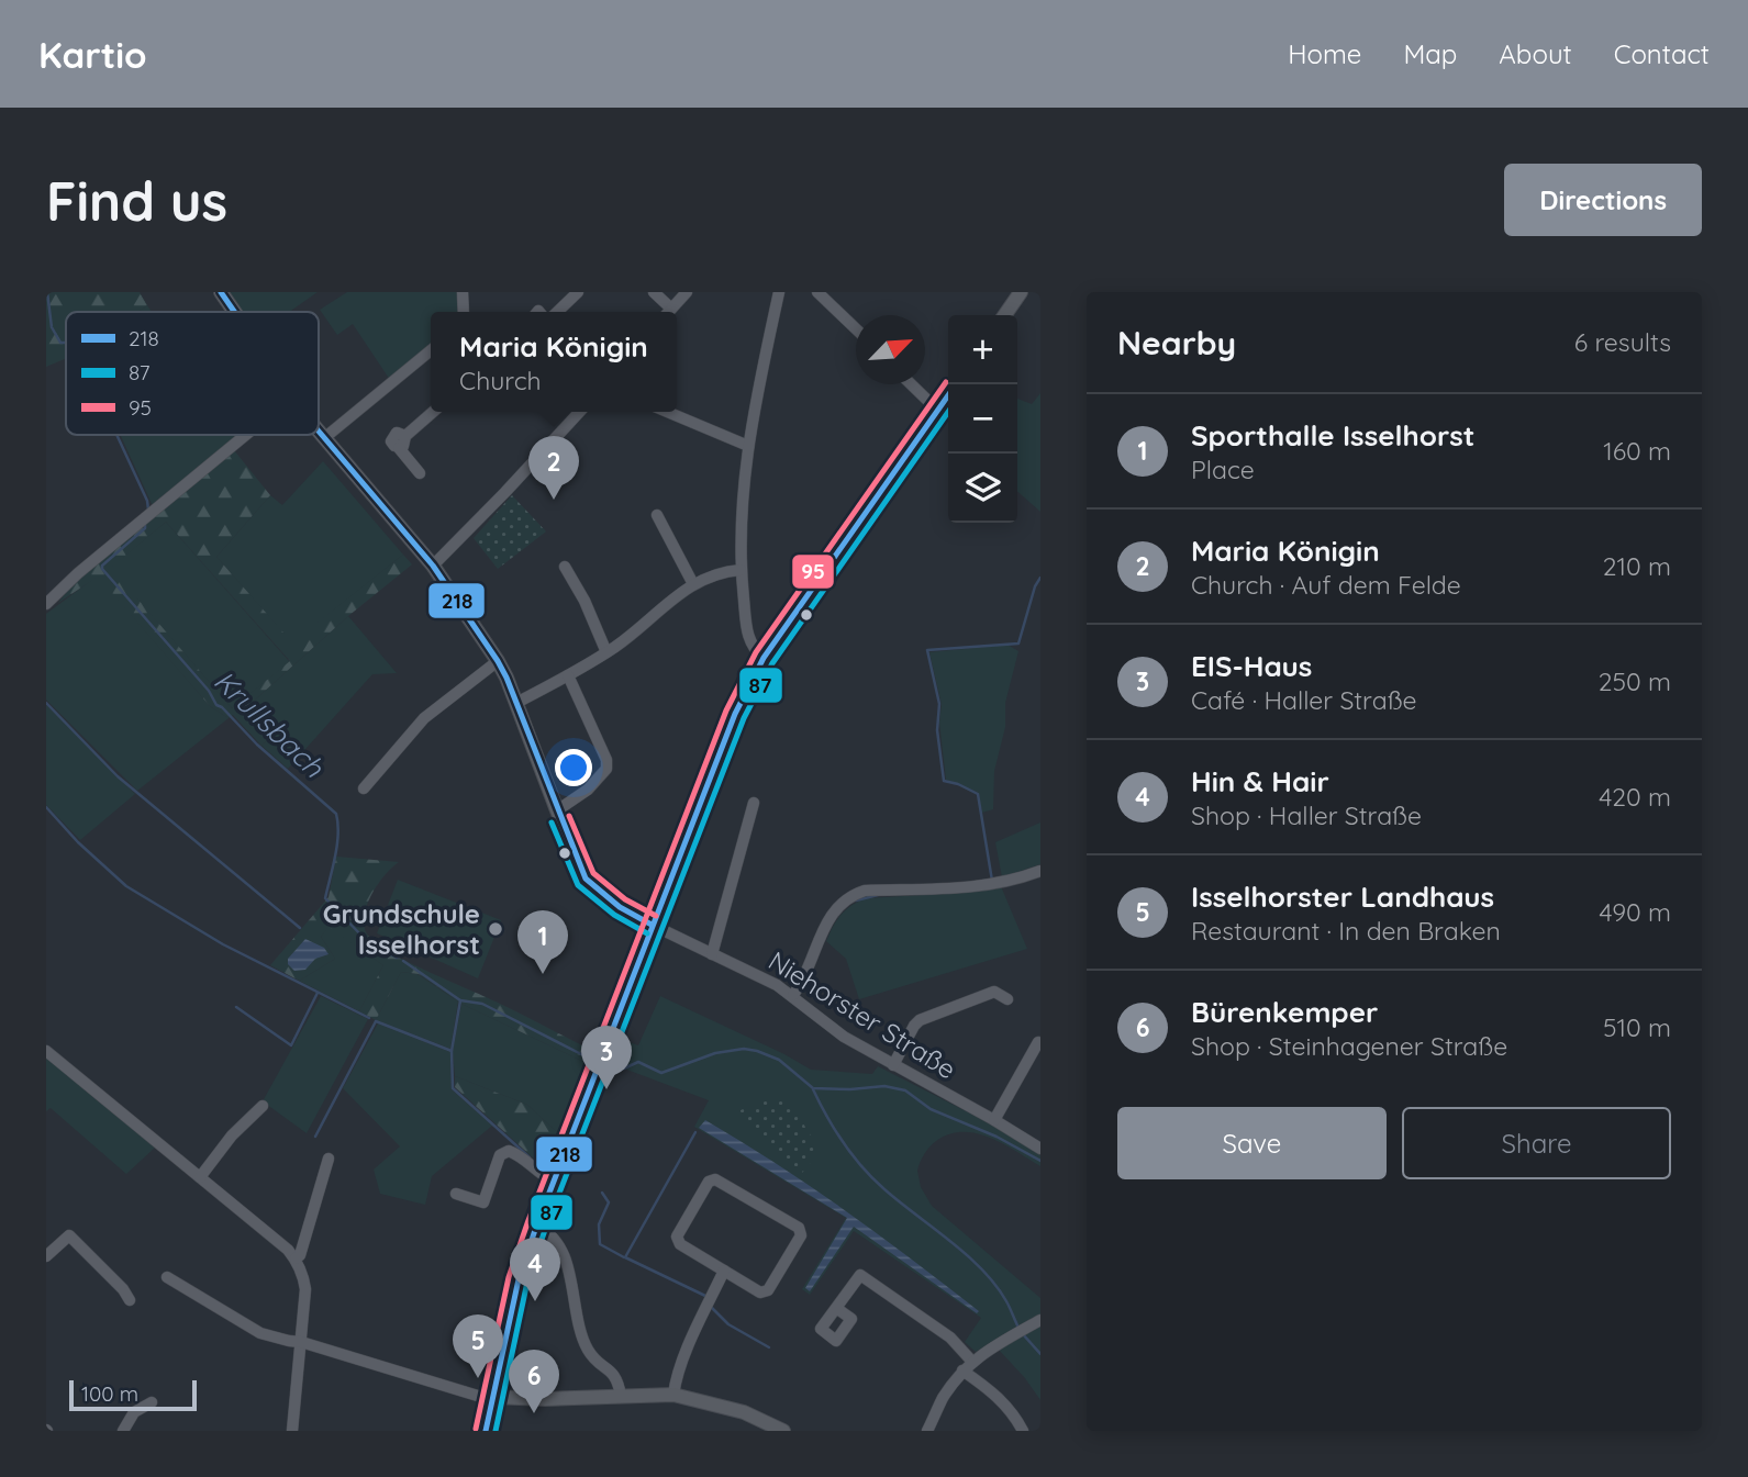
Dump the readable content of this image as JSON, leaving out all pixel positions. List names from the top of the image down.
{
  "streets": {
    "street": ["Niehorster Straße"]
  },
  "water": ["Krullsbach"],
  "places": ["Grundschule Isselhorst"],
  "lines": ["transit line 218", "transit line 95", "transit line 87"],
  "legend": ["218", "87", "95"],
  "scale_bar": "100 m",
  "north": "top right",
  "page": {
    "header": "Kartio",
    "nav": [
      "Home",
      "Map",
      "About",
      "Contact"
    ],
    "buttons": [
      "Directions",
      ["Save", "Share"]
    ],
    "title": "Find us",
    "heading": ["Nearby", "6 results"],
    "popup": ["Maria Königin", "Church"],
    "map_buttons": ["+", "−"],
    "list": [
      {
        "mark": "1",
        "name": "Sporthalle Isselhorst",
        "note": "Place",
        "value": "160 m"
      },
      {
        "mark": "2",
        "name": "Maria Königin",
        "note": "Church · Auf dem Felde",
        "value": "210 m"
      },
      {
        "mark": "3",
        "name": "EIS-Haus",
        "note": "Café · Haller Straße",
        "value": "250 m"
      },
      {
        "mark": "4",
        "name": "Hin & Hair",
        "note": "Shop · Haller Straße",
        "value": "420 m"
      },
      {
        "mark": "5",
        "name": "Isselhorster Landhaus",
        "note": "Restaurant · In den Braken",
        "value": "490 m"
      },
      {
        "mark": "6",
        "name": "Bürenkemper",
        "note": "Shop · Steinhagener Straße",
        "value": "510 m"
      }
    ],
    "pins": [
      "2",
      "1",
      "3",
      "4",
      "5",
      "6"
    ],
    "scale": "100 m"
  }
}
